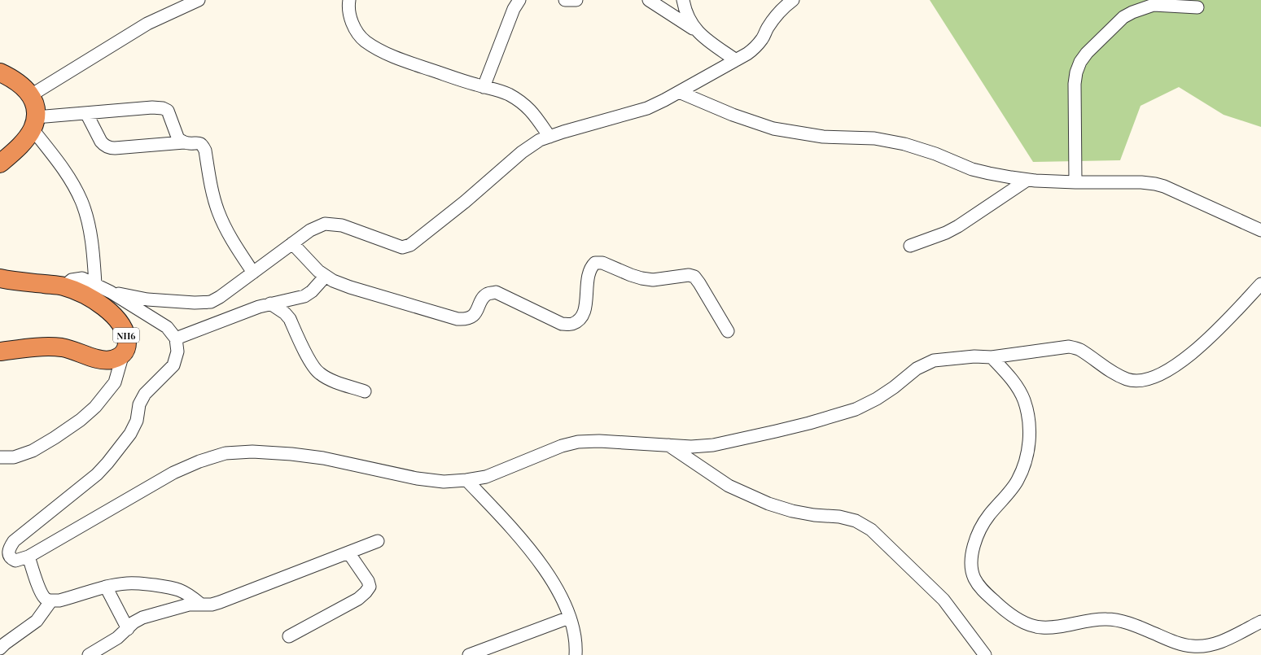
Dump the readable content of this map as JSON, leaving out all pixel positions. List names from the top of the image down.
{
  "streets": {
    "highway": ["NH6"]
  }
}
